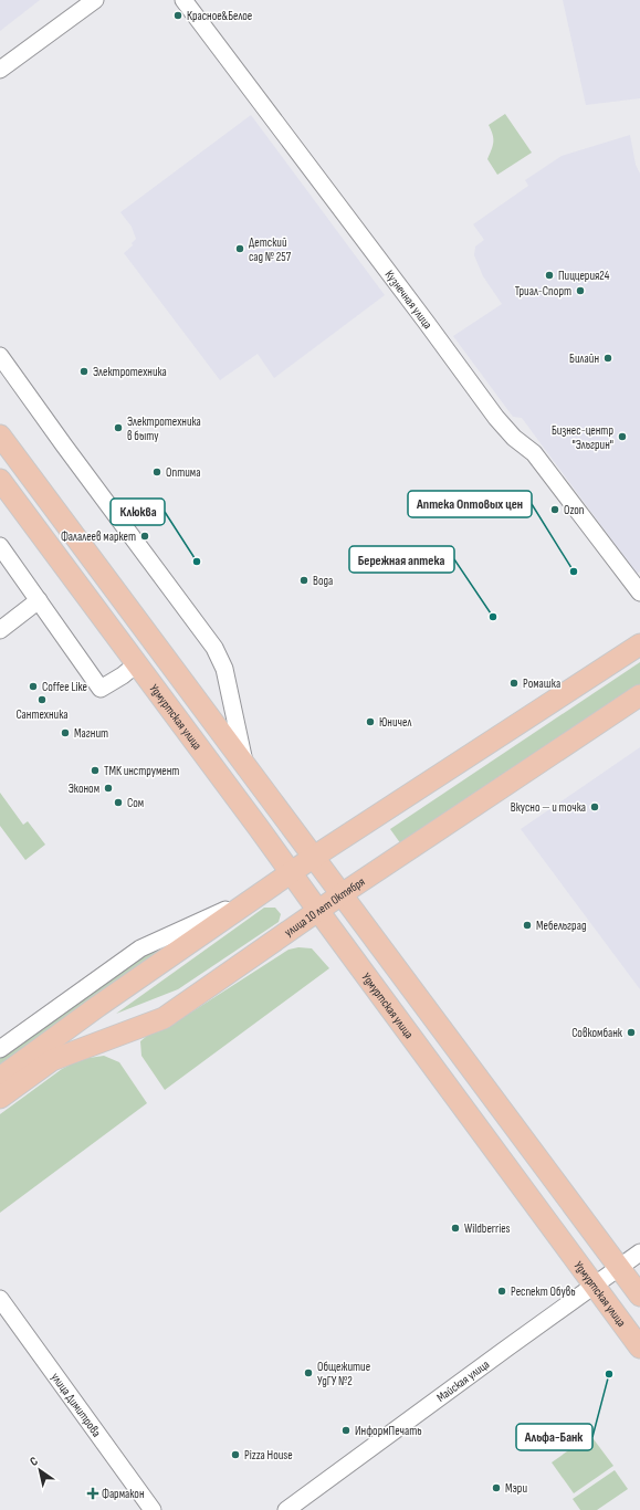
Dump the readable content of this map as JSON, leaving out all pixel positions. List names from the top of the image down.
{
  "streets": {
    "main road": ["Удмуртская улица", "улица 10 лет Октября"],
    "street": ["Кузнечная улица", "Майская улица", "улица Димитрова"]
  },
  "crossings": [
    ["Удмуртская улица", "улица 10 лет Октября"],
    ["Удмуртская улица", "Майская улица"]
  ],
  "places": {
    "other": [
      "Красное&Белое",
      "Детский сад № 257",
      "Пиццерия24",
      "Триал-Спорт",
      "Билайн",
      "Электротехника",
      "Электротехника в быту",
      "Бизнес-центр \"Эльгрин\"",
      "Оптима",
      "Ozon",
      "Фалалеев маркет",
      "Клюква",
      "Аптека Оптовых цен",
      "Вода",
      "Бережная аптека",
      "Ромашка",
      "Coffee Like",
      "Сантехника",
      "Юничел",
      "Магнит",
      "ТМК инструмент",
      "Эконом",
      "Сом",
      "Вкусно — и точка",
      "Мебельград",
      "Совкомбанк",
      "Wildberries",
      "Респект Обувь",
      "Общежитие УдГУ №2",
      "Альфа-Банк",
      "ИнформПечать",
      "Pizza House",
      "Мэри"
    ],
    "health": ["Фармакон"]
  },
  "north": "top left"
}
